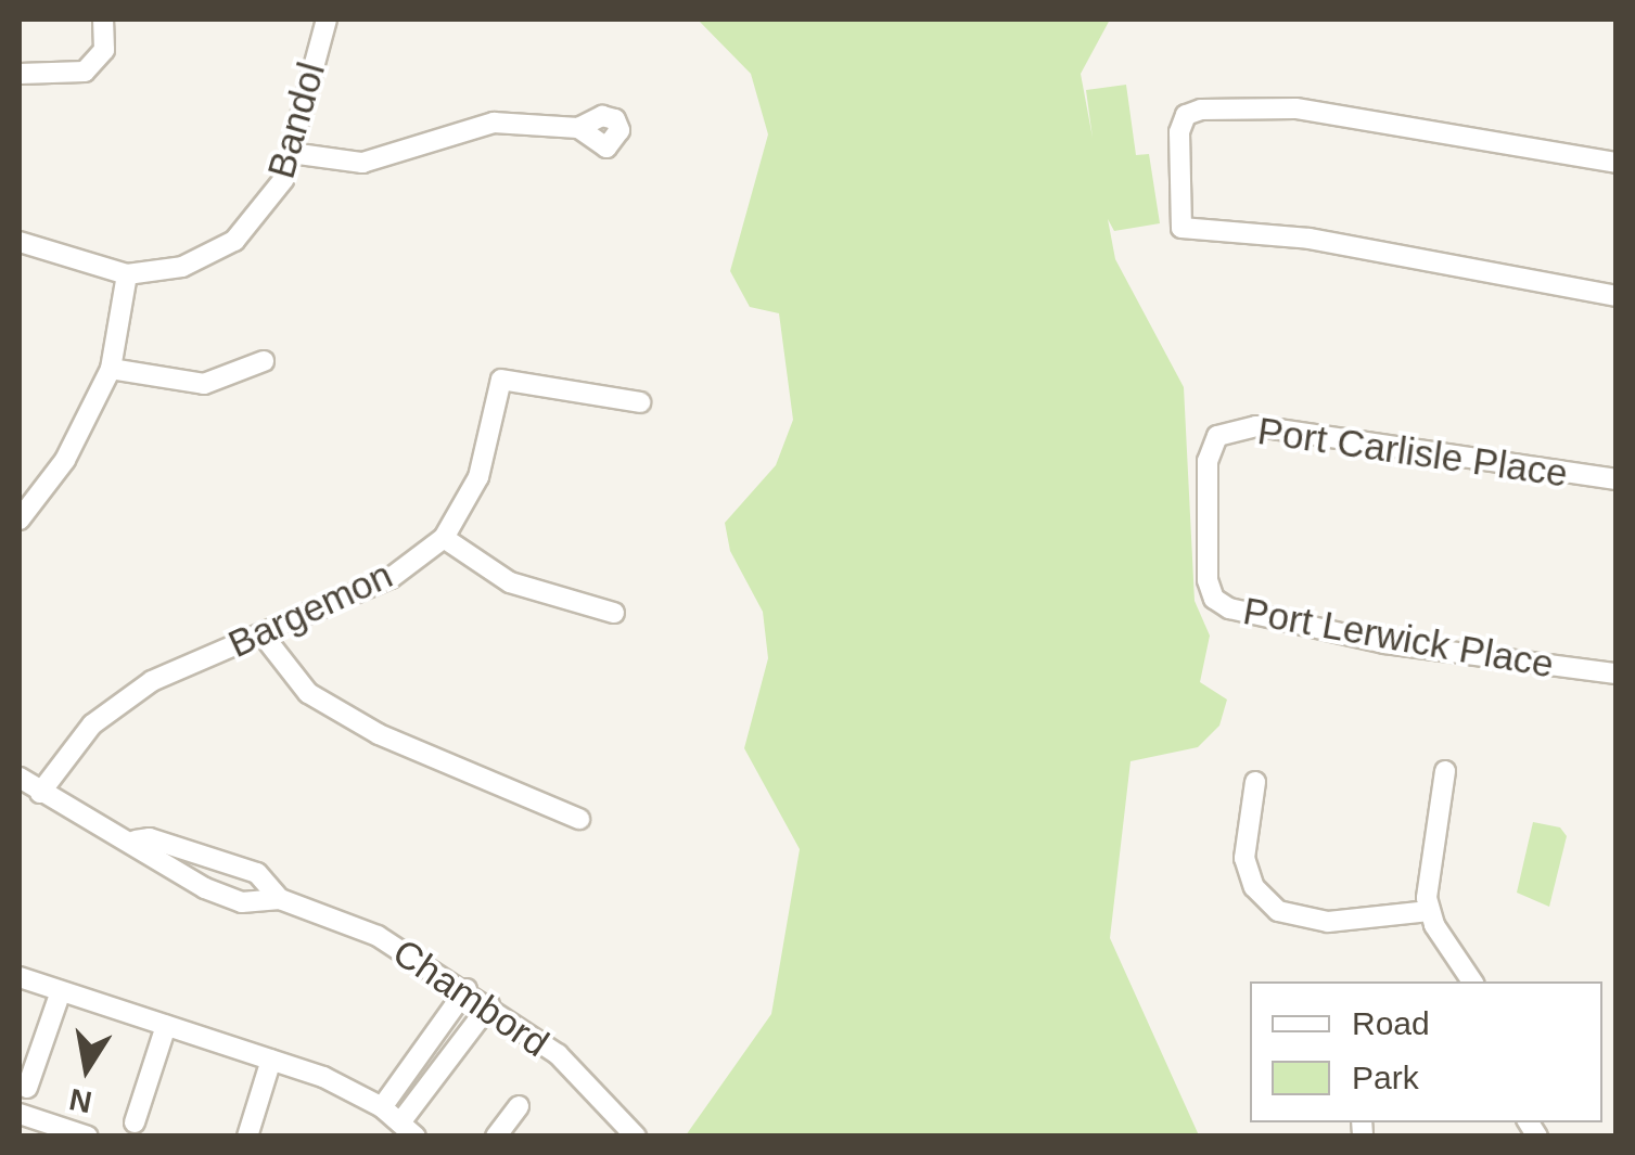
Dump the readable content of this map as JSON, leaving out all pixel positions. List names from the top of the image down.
{
  "streets": {
    "street": [
      "Bandol",
      "Port Carlisle Place",
      "Bargemon",
      "Port Lerwick Place",
      "Chambord"
    ]
  },
  "crossings": [
    ["Port Carlisle Place", "Port Lerwick Place"],
    ["Bargemon", "Chambord"]
  ],
  "legend": ["Road", "Park"],
  "north": "bottom"
}
